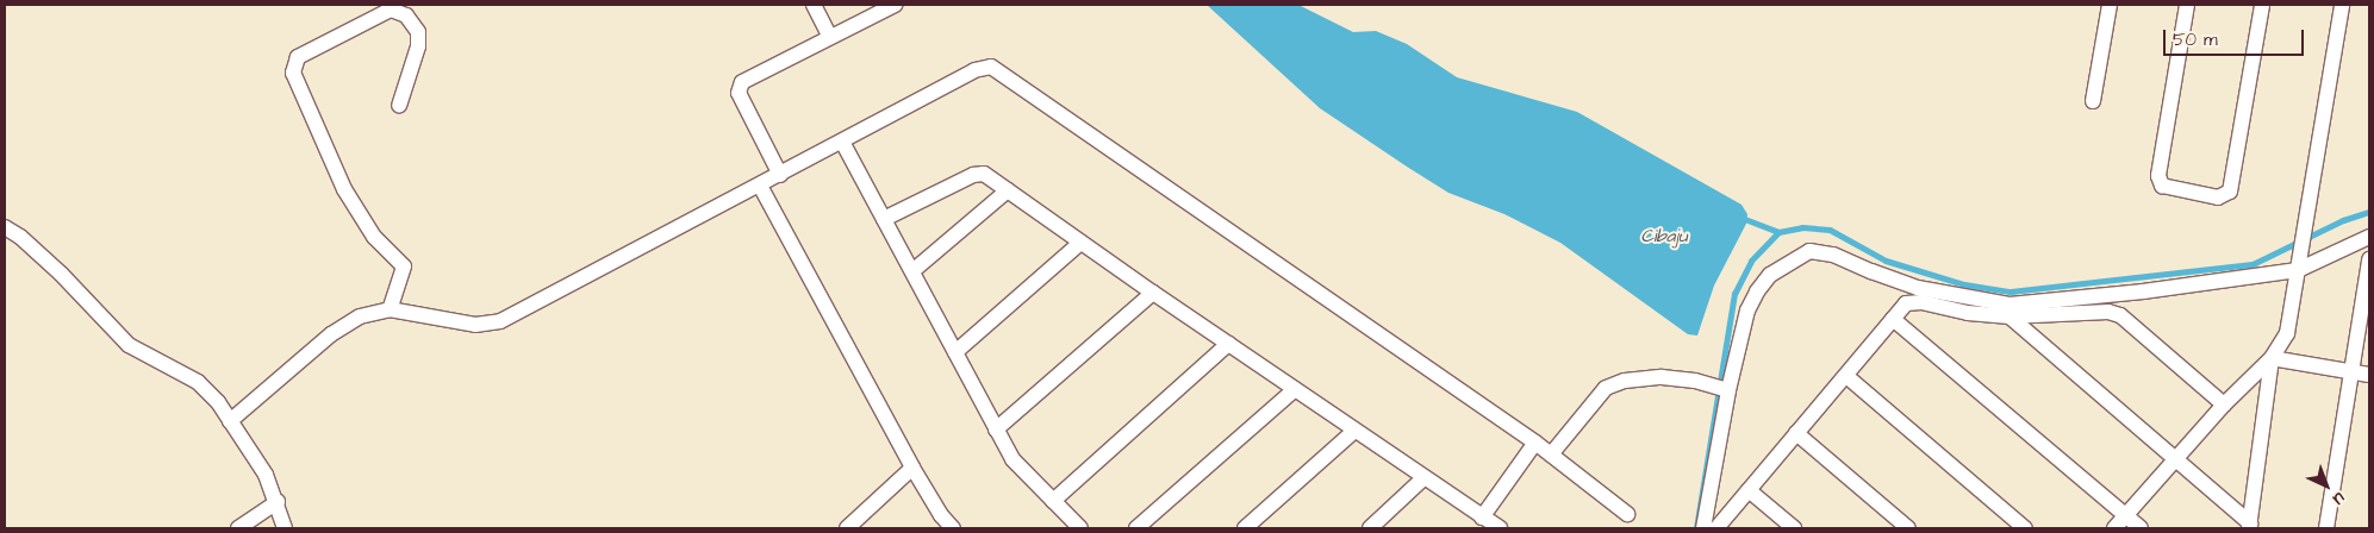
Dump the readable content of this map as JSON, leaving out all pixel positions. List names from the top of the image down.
{
  "water": ["Cibaju"],
  "scale_bar": "50 m",
  "north": "bottom right"
}
